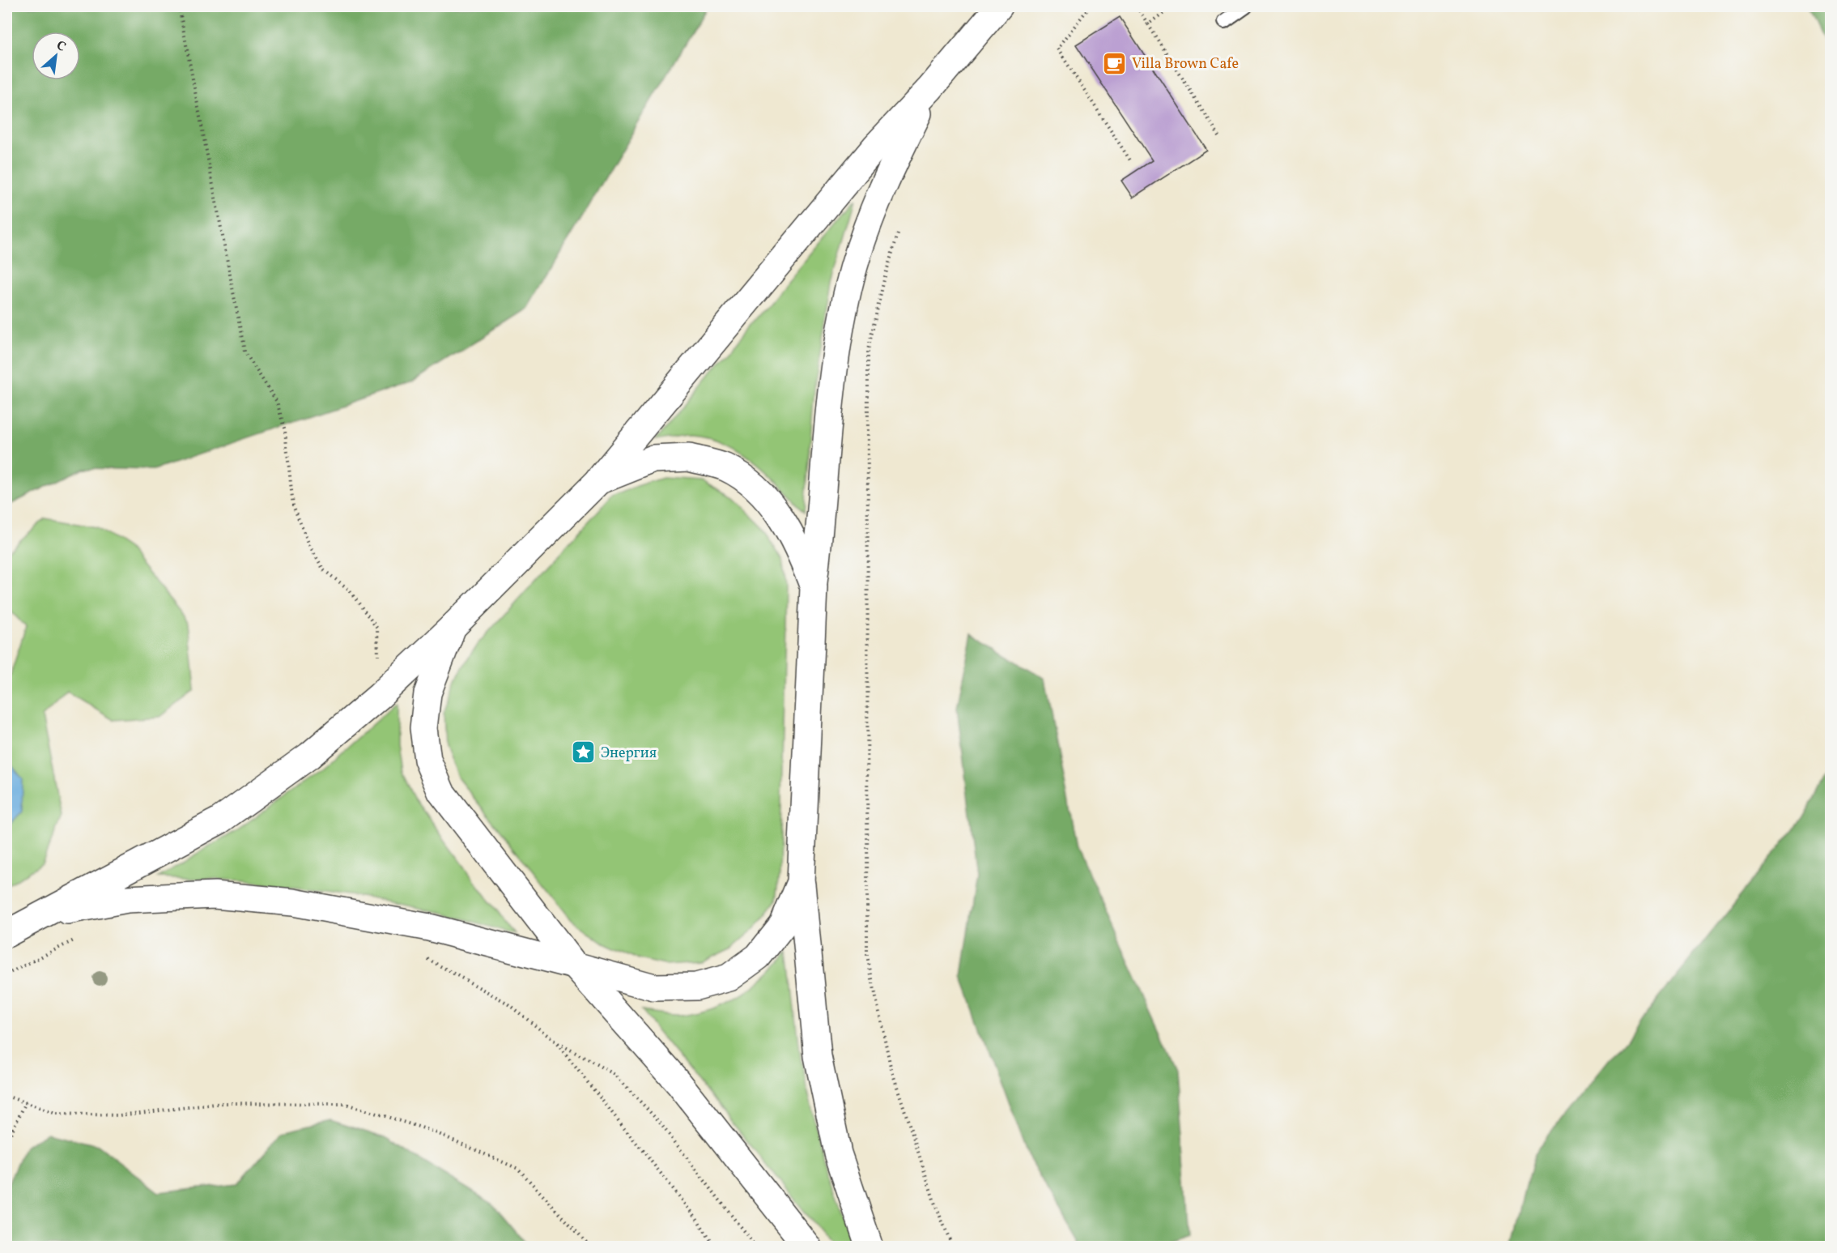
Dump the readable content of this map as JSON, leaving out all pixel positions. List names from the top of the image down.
{
  "places": {
    "cafe": ["Villa Brown Cafe"],
    "place": ["Энергия"]
  },
  "north": "top right"
}
